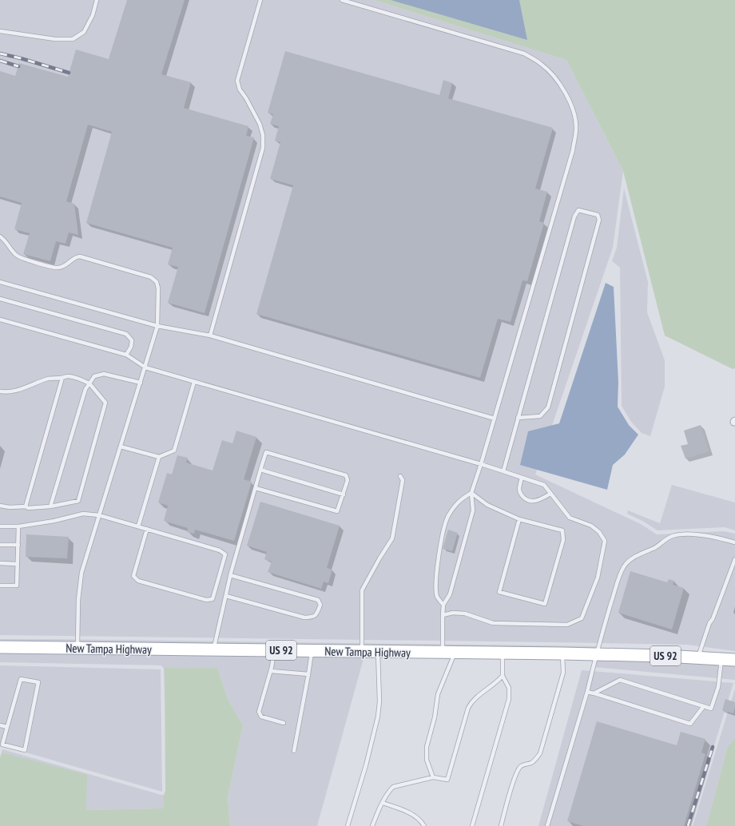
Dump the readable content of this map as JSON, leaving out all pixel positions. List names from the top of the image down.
{
  "streets": {
    "main road": ["New Tampa Highway", "US 92"]
  }
}
